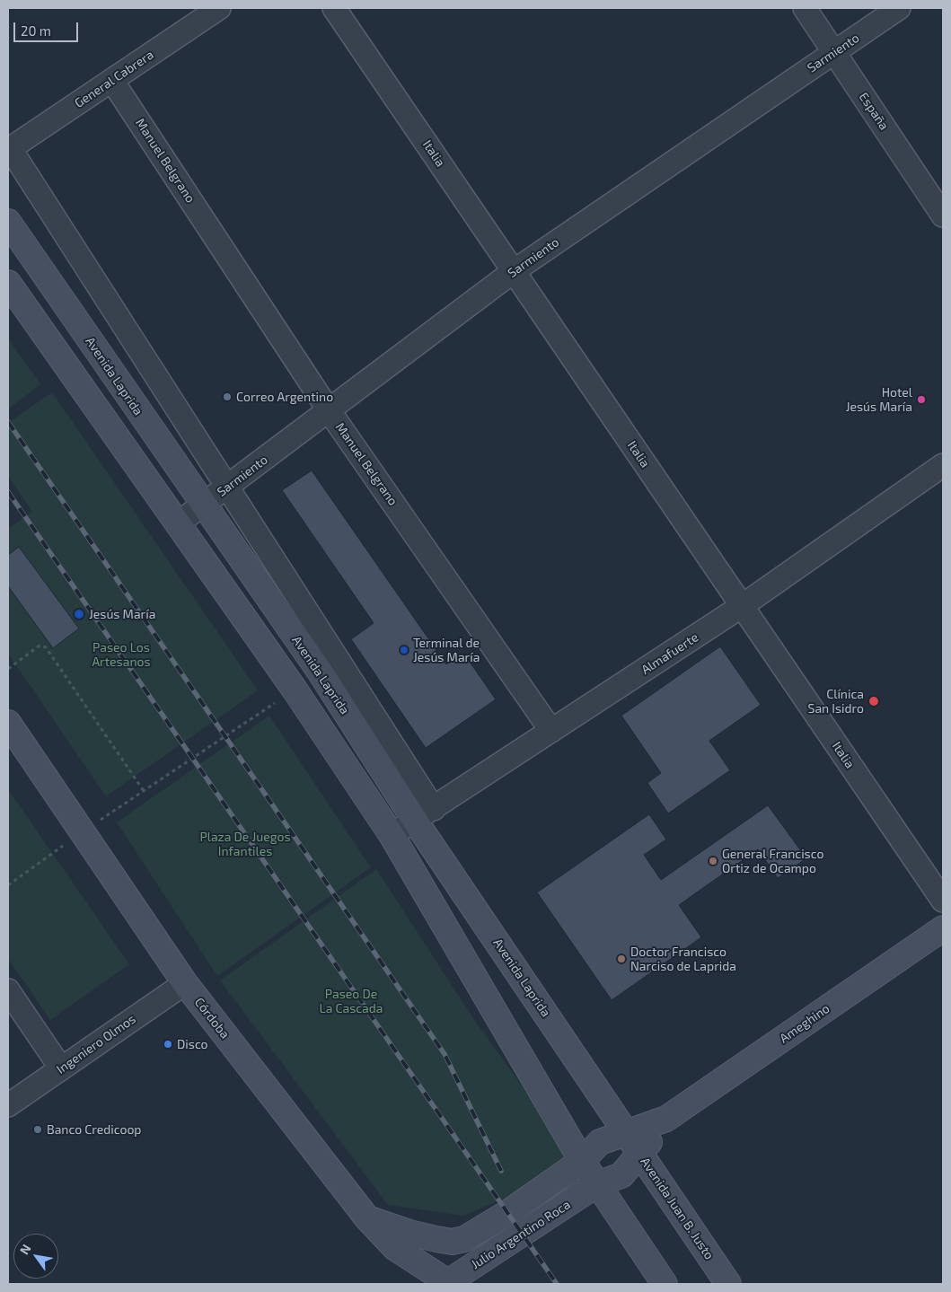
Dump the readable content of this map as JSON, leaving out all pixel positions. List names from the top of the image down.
{
  "streets": {
    "main road": [
      "Avenida Laprida",
      "Córdoba",
      "Ameghino",
      "Avenida Juan B. Justo",
      "Julio Argentino Roca"
    ],
    "street": [
      "Sarmiento",
      "General Cabrera",
      "España",
      "Italia",
      "Manuel Belgrano",
      "Almafuerte",
      "Ingeniero Olmos"
    ]
  },
  "crossings": [
    ["Sarmiento", "España"],
    ["Sarmiento", "Italia"],
    ["Sarmiento", "Manuel Belgrano"],
    ["Sarmiento", "Avenida Laprida"],
    ["General Cabrera", "Manuel Belgrano"],
    ["Italia", "Almafuerte"],
    ["Manuel Belgrano", "Almafuerte"],
    ["Avenida Laprida", "Almafuerte"],
    ["Avenida Laprida", "Ameghino"],
    ["Avenida Laprida", "Avenida Juan B. Justo"],
    ["Córdoba", "Ameghino"],
    ["Córdoba", "Ingeniero Olmos"],
    ["Córdoba", "Julio Argentino Roca"],
    ["Ameghino", "Avenida Juan B. Justo"],
    ["Ameghino", "Julio Argentino Roca"]
  ],
  "parks": ["Paseo Los Artesanos", "Plaza De Juegos Infantiles", "Paseo De La Cascada"],
  "places": [
    "Correo Argentino",
    "Hotel Jesús María",
    "Jesús María",
    "Terminal de Jesús María",
    "Clínica San Isidro",
    "General Francisco Ortiz de Ocampo",
    "Doctor Francisco Narciso de Laprida",
    "Disco",
    "Banco Credicoop"
  ],
  "scale_bar": "20 m",
  "north": "top left"
}
